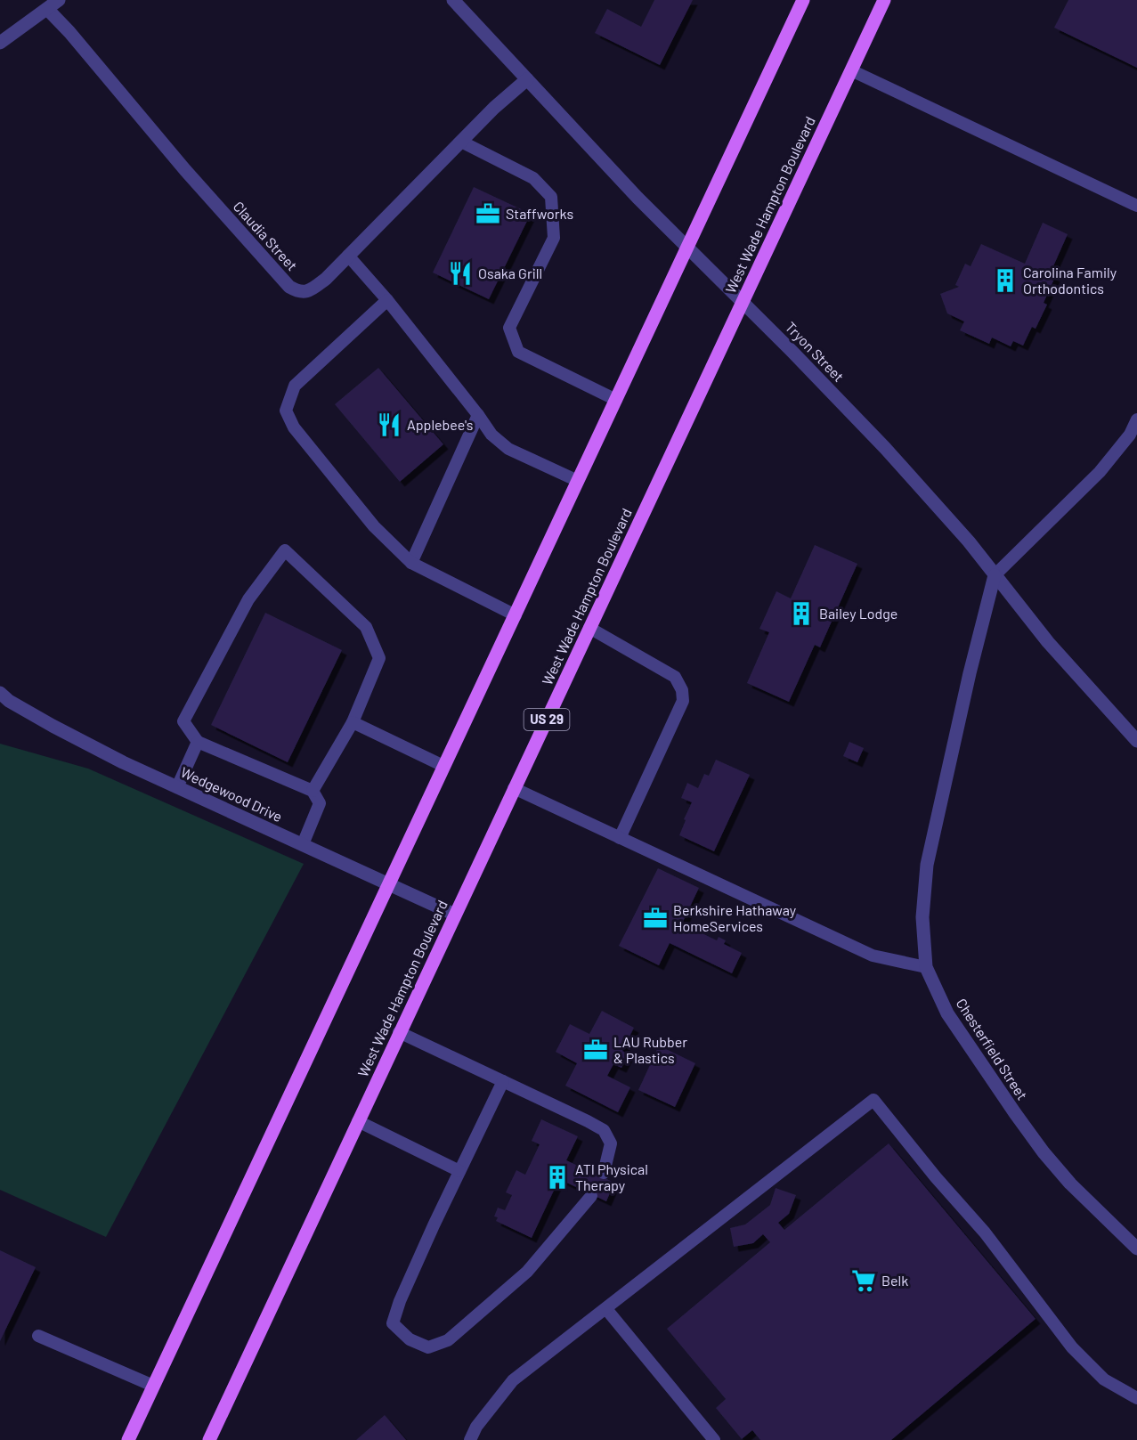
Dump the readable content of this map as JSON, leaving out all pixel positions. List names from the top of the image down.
{
  "streets": {
    "main road": ["West Wade Hampton Boulevard", "US 29"],
    "street": [
      "Claudia Street",
      "Tryon Street",
      "Wedgewood Drive",
      "Chesterfield Street"
    ]
  },
  "crossings": [
    ["West Wade Hampton Boulevard", "Tryon Street"],
    ["West Wade Hampton Boulevard", "Wedgewood Drive"],
    ["Claudia Street", "Tryon Street"],
    ["Tryon Street", "Chesterfield Street"]
  ],
  "places": {
    "office": ["Staffworks", "Berkshire Hathaway HomeServices", "LAU Rubber & Plastics"],
    "restaurant": ["Osaka Grill", "Applebee's"],
    "building": ["Carolina Family Orthodontics", "Bailey Lodge", "ATI Physical Therapy"],
    "supermarket": ["Belk"]
  }
}
